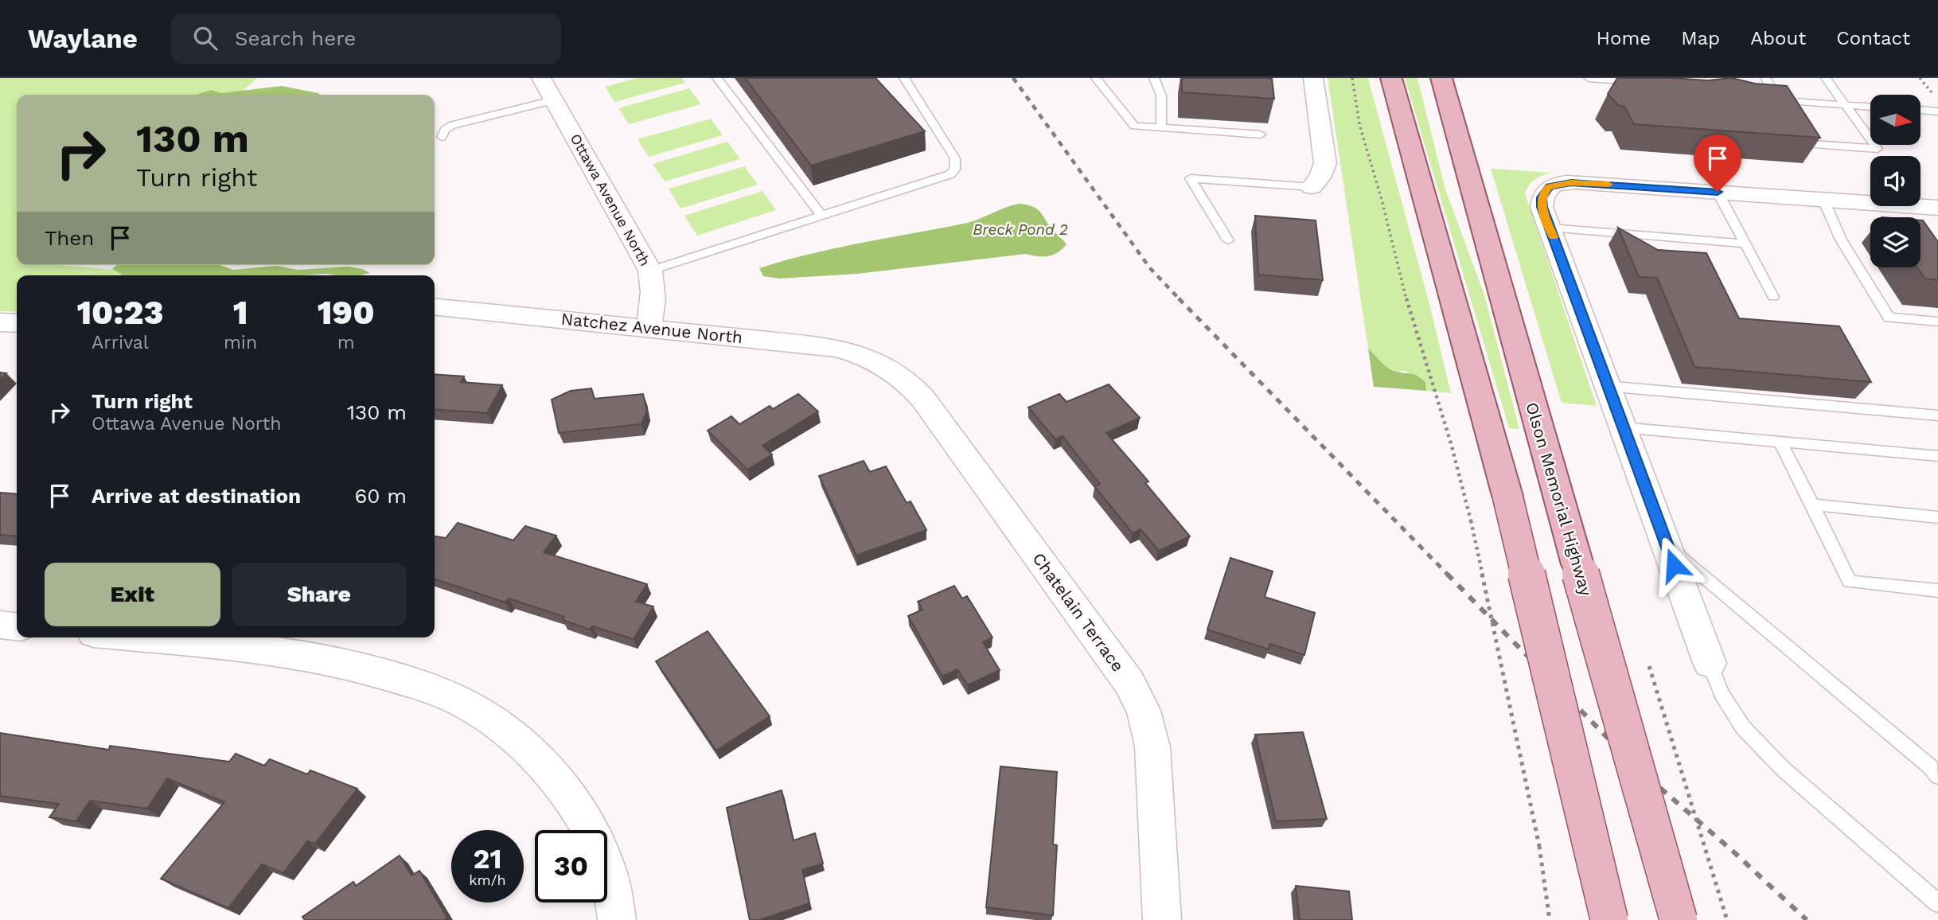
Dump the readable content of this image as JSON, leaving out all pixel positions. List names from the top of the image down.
{
  "streets": {
    "main road": ["Olson Memorial Highway"],
    "street": ["Ottawa Avenue North", "Natchez Avenue North", "Chatelain Terrace"]
  },
  "crossings": [
    ["Ottawa Avenue North", "Natchez Avenue North"],
    ["Natchez Avenue North", "Chatelain Terrace"]
  ],
  "water": ["Breck Pond 2"],
  "north": "right",
  "page": {
    "header": "Waylane",
    "search": "Search here",
    "nav": [
      "Home",
      "Map",
      "About",
      "Contact"
    ],
    "turn": ["130 m", "Turn right"],
    "then": "Then",
    "eta": [
      "10:23",
      "Arrival",
      "1",
      "min",
      "190",
      "m"
    ],
    "list": [
      {
        "name": "Turn right",
        "note": "Ottawa Avenue North",
        "value": "130 m"
      },
      {
        "name": "Arrive at destination",
        "value": "60 m"
      }
    ],
    "buttons": ["Exit", "Share"],
    "speed": "21 km/h",
    "limit": "30"
  }
}
